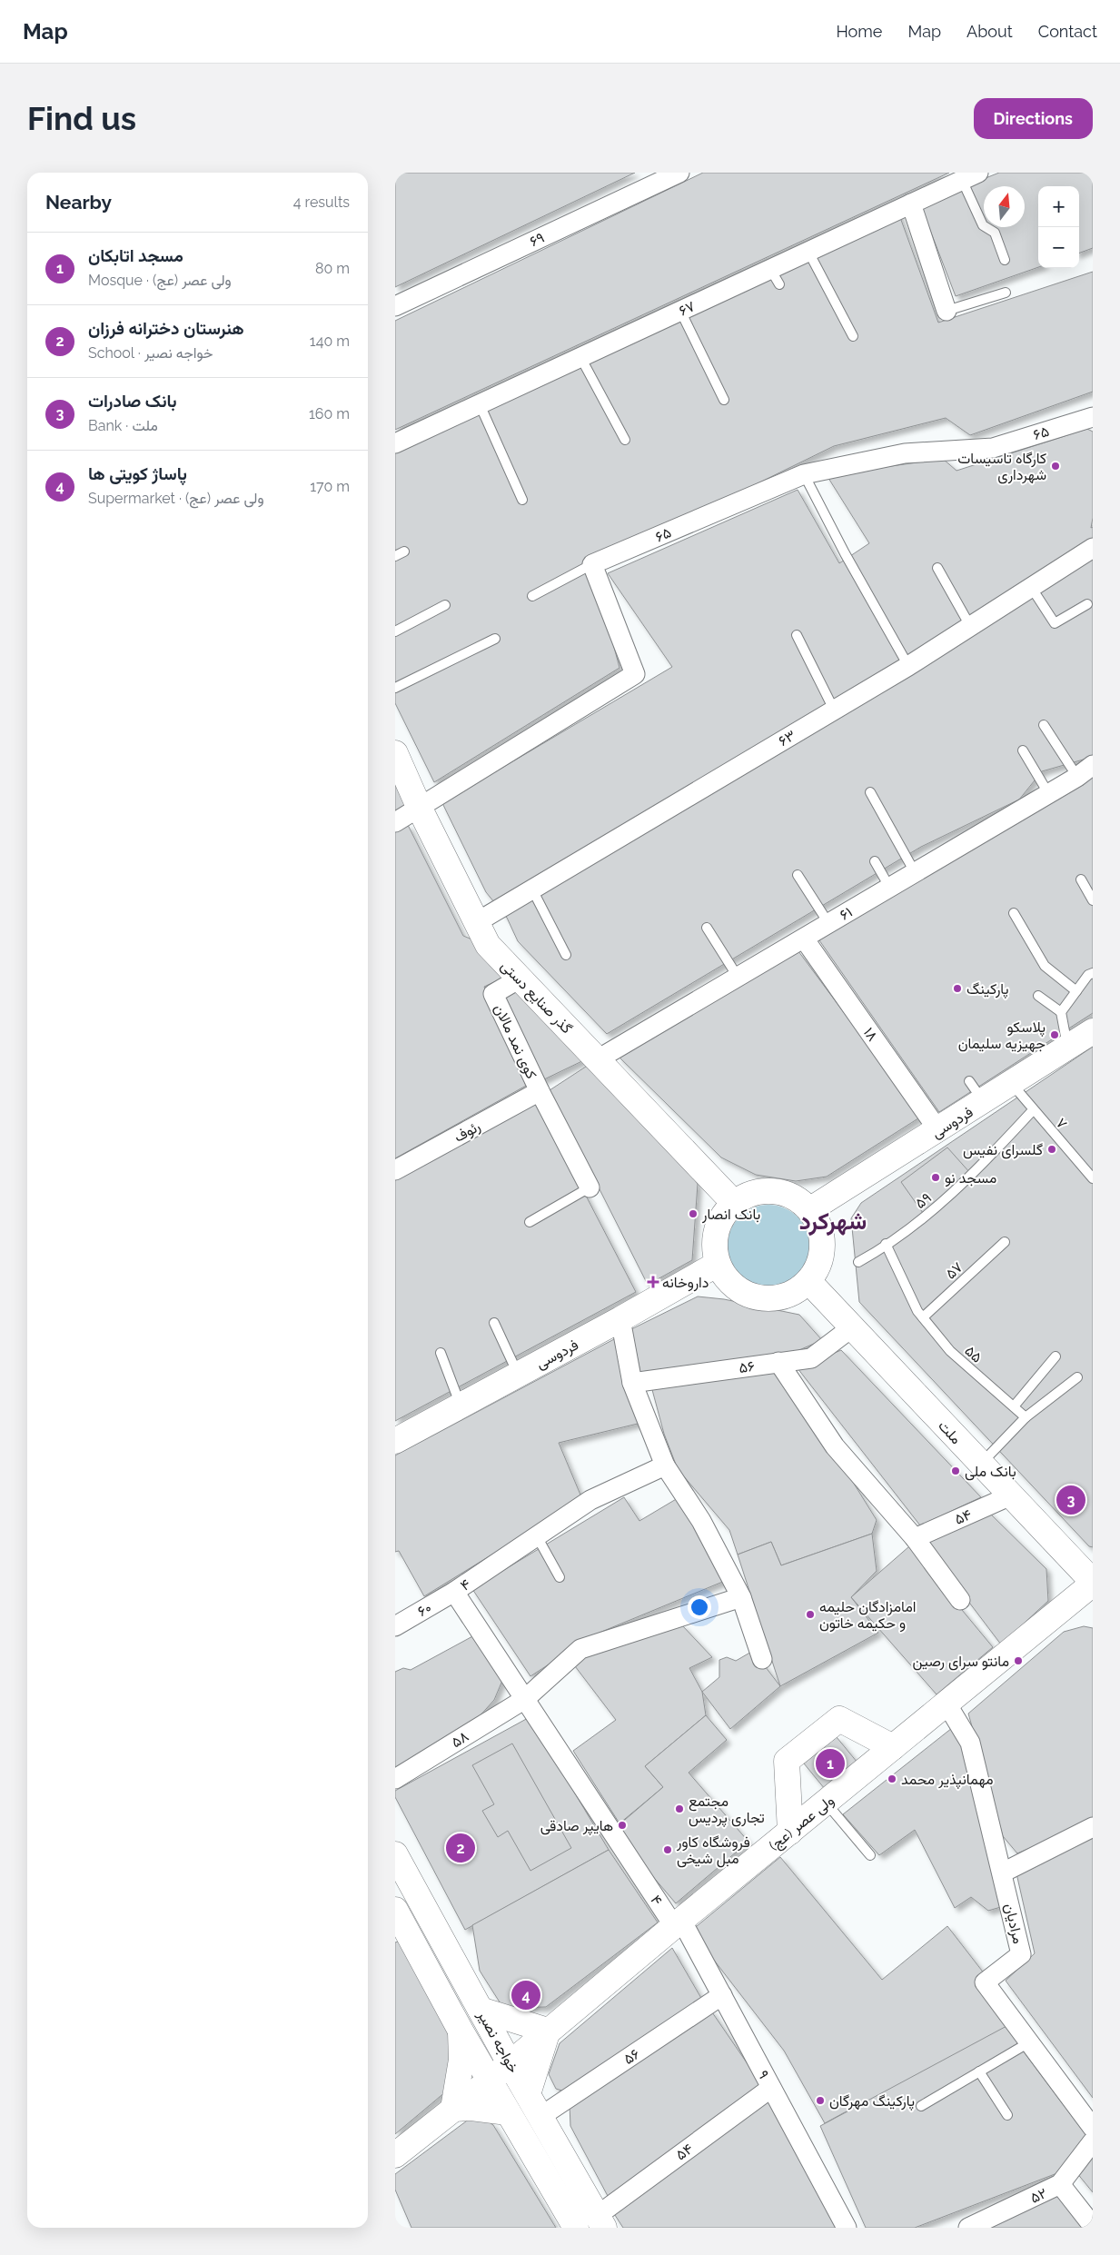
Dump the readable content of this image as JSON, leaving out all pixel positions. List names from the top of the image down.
{
  "streets": {
    "main road": [
      "گذر صنایع دستی",
      "فردوسی",
      "ملت",
      "ولی عصر (عج)",
      "خواجه نصیر"
    ],
    "street": [
      "۶۹",
      "۶۷",
      "۶۵",
      "۶۳",
      "۶۱",
      "۱۸",
      "کوی نمد مالان",
      "رئوف",
      "۵۶",
      "۵۴",
      "۴",
      "۶۰",
      "۵۸",
      "مرادیان",
      "۹",
      "۵۲"
    ],
    "lane": [
      "۷",
      "۵۹",
      "۵۷",
      "۵۵"
    ]
  },
  "crossings": [
    ["۶۳", "گذر صنایع دستی"],
    ["۶۱", "گذر صنایع دستی"],
    ["۶۱", "۱۸"],
    ["گذر صنایع دستی", "کوی نمد مالان"],
    ["گذر صنایع دستی", "فردوسی"],
    ["گذر صنایع دستی", "ملت"],
    ["۱۸", "فردوسی"],
    ["کوی نمد مالان", "رئوف"],
    ["فردوسی", "۷"],
    ["فردوسی", "ملت"],
    ["۷", "۵۹"],
    ["۵۹", "۵۵"],
    ["۵۷", "۵۵"],
    ["۵۶", "ملت"],
    ["۵۶", "خواجه نصیر"],
    ["۵۶", "۹"],
    ["ملت", "۵۴"],
    ["ملت", "ولی عصر (عج)"],
    ["۵۴", "خواجه نصیر"],
    ["۵۴", "۹"],
    ["۴", "۶۰"],
    ["۴", "۵۸"],
    ["۴", "ولی عصر (عج)"],
    ["۴", "۹"],
    ["ولی عصر (عج)", "مرادیان"],
    ["ولی عصر (عج)", "خواجه نصیر"],
    ["ولی عصر (عج)", "۹"]
  ],
  "districts": ["شهرکرد"],
  "places": {
    "other": [
      "کارگاه تاسیسات شهرداری",
      "پارکینگ",
      "پلاسکو جهیزیه سلیمان",
      "گلسرای نفیس",
      "مسجد نو",
      "بانک انصار",
      "بانک ملی",
      "امامزادگان حلیمه و حکیمه خاتون",
      "مانتو سرای رصین",
      "مهمانپذیر محمد",
      "مجتمع تجاری پردیس",
      "هایپر صادقی",
      "فروشگاه کاور مبل شیخی",
      "پارکینگ مهرگان"
    ],
    "health": ["داروخانه"]
  },
  "north": "top",
  "page": {
    "header": "Map",
    "nav": [
      "Home",
      "Map",
      "About",
      "Contact"
    ],
    "buttons": "Directions",
    "title": "Find us",
    "heading": ["Nearby", "4 results"],
    "map_buttons": ["+", "−"],
    "list": [
      {
        "mark": "1",
        "name": "مسجد اتابکان",
        "note": "Mosque · ولی عصر (عج)",
        "value": "80 m"
      },
      {
        "mark": "2",
        "name": "هنرستان دخترانه فرزان",
        "note": "School · خواجه نصیر",
        "value": "140 m"
      },
      {
        "mark": "3",
        "name": "بانک صادرات",
        "note": "Bank · ملت",
        "value": "160 m"
      },
      {
        "mark": "4",
        "name": "پاساژ کویتی ها",
        "note": "Supermarket · ولی عصر (عج)",
        "value": "170 m"
      }
    ],
    "pins": [
      "3",
      "1",
      "2",
      "4"
    ]
  }
}
